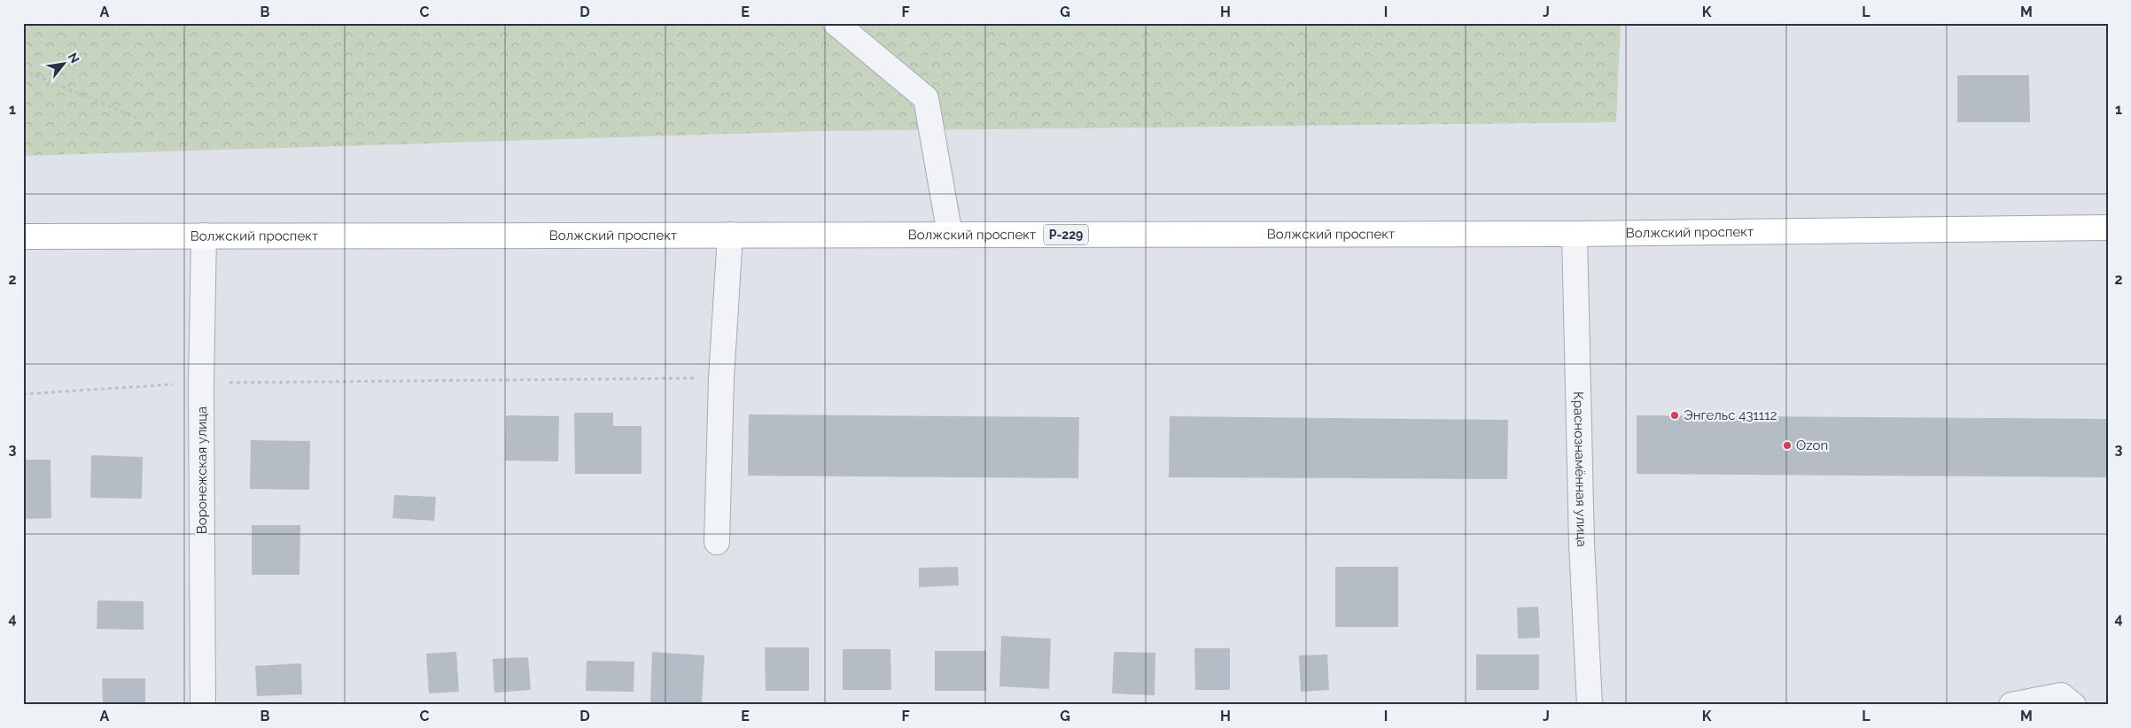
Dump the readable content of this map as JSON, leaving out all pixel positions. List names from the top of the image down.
{
  "streets": {
    "main road": ["Волжский проспект", "Р-229"],
    "street": ["Краснознамённая улица", "Воронежская улица"]
  },
  "crossings": [
    ["Волжский проспект", "Краснознамённая улица"],
    ["Волжский проспект", "Воронежская улица"]
  ],
  "places": ["Энгельс 431112", "Ozon"],
  "north": "top right",
  "grid": {
    "columns": [
      "A",
      "B",
      "C",
      "D",
      "E",
      "F",
      "G",
      "H",
      "I",
      "J",
      "K",
      "L",
      "M"
    ],
    "rows": [
      "1",
      "2",
      "3",
      "4"
    ]
  }
}
